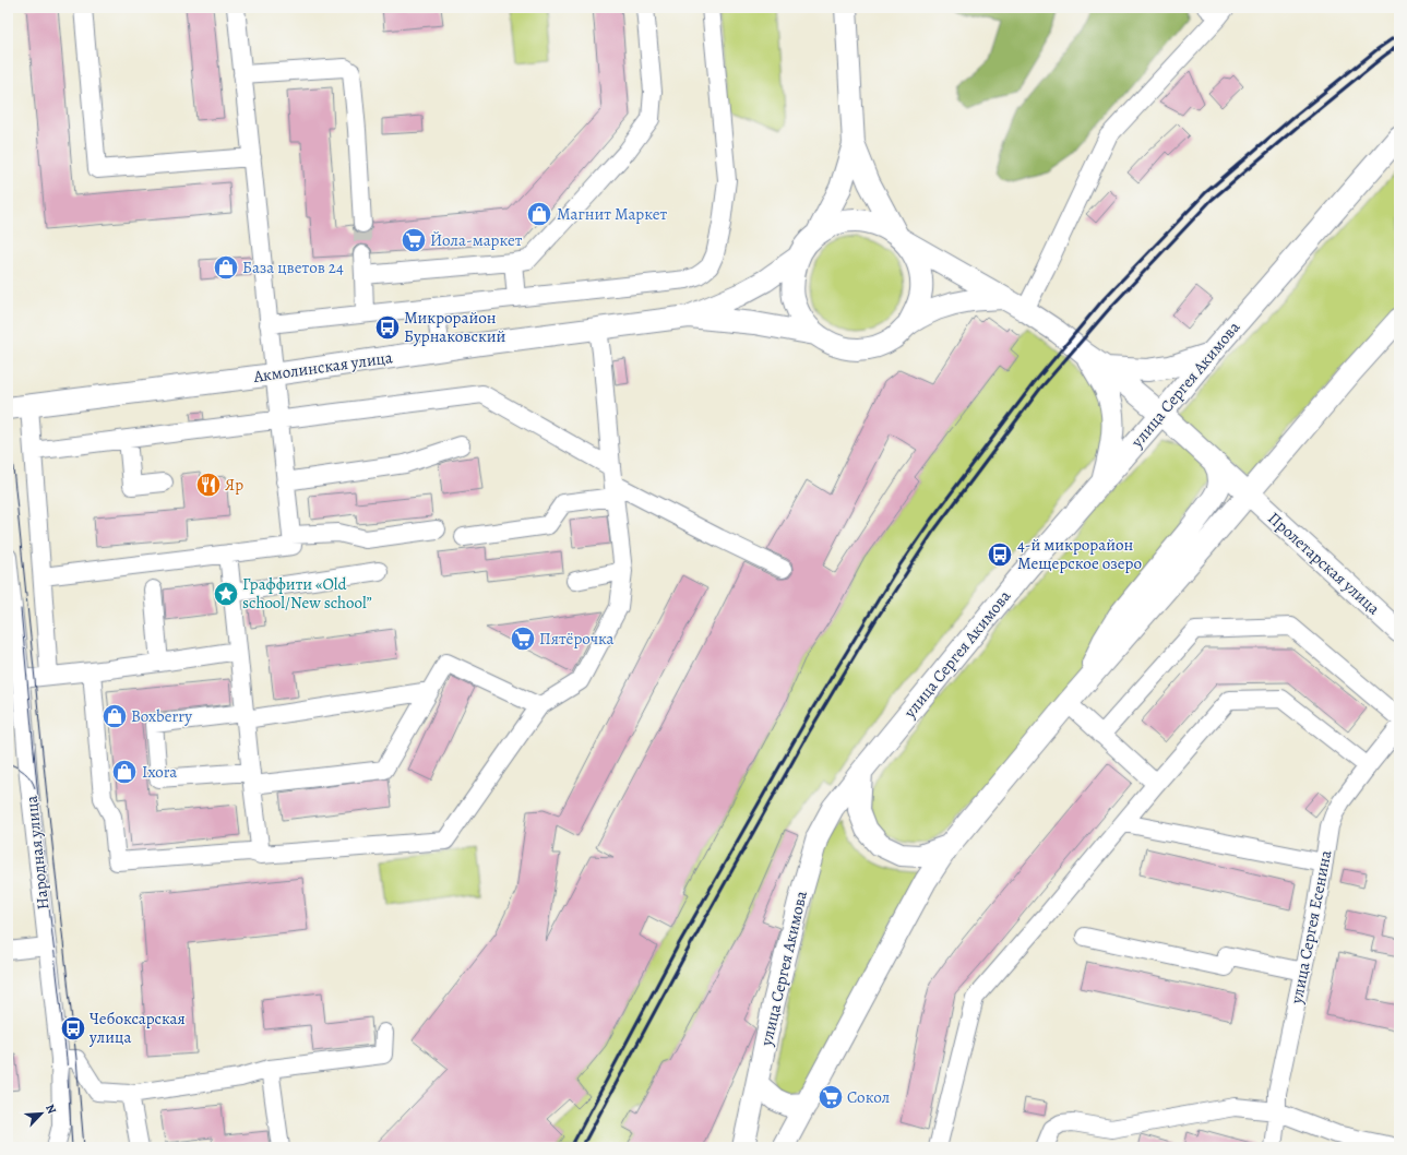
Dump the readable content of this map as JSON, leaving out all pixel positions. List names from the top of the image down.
{
  "streets": {
    "main road": ["Акмолинская улица", "улица Сергея Акимова", "Пролетарская улица"],
    "street": ["Народная улица", "улица Сергея Есенина"]
  },
  "crossings": [
    ["улица Сергея Акимова", "Пролетарская улица"]
  ],
  "places": {
    "shop": [
      "Магнит Маркет",
      "База цветов 24",
      "Boxberry",
      "Ixora"
    ],
    "supermarket": ["Йола-маркет", "Пятёрочка", "Сокол"],
    "bus stop": ["Микрорайон Бурнаковский", "4-й микрорайон Мещерское озеро", "Чебоксарская улица"],
    "restaurant": ["Яр"],
    "place": ["Граффити «Old school/New school”"]
  },
  "north": "top right"
}
